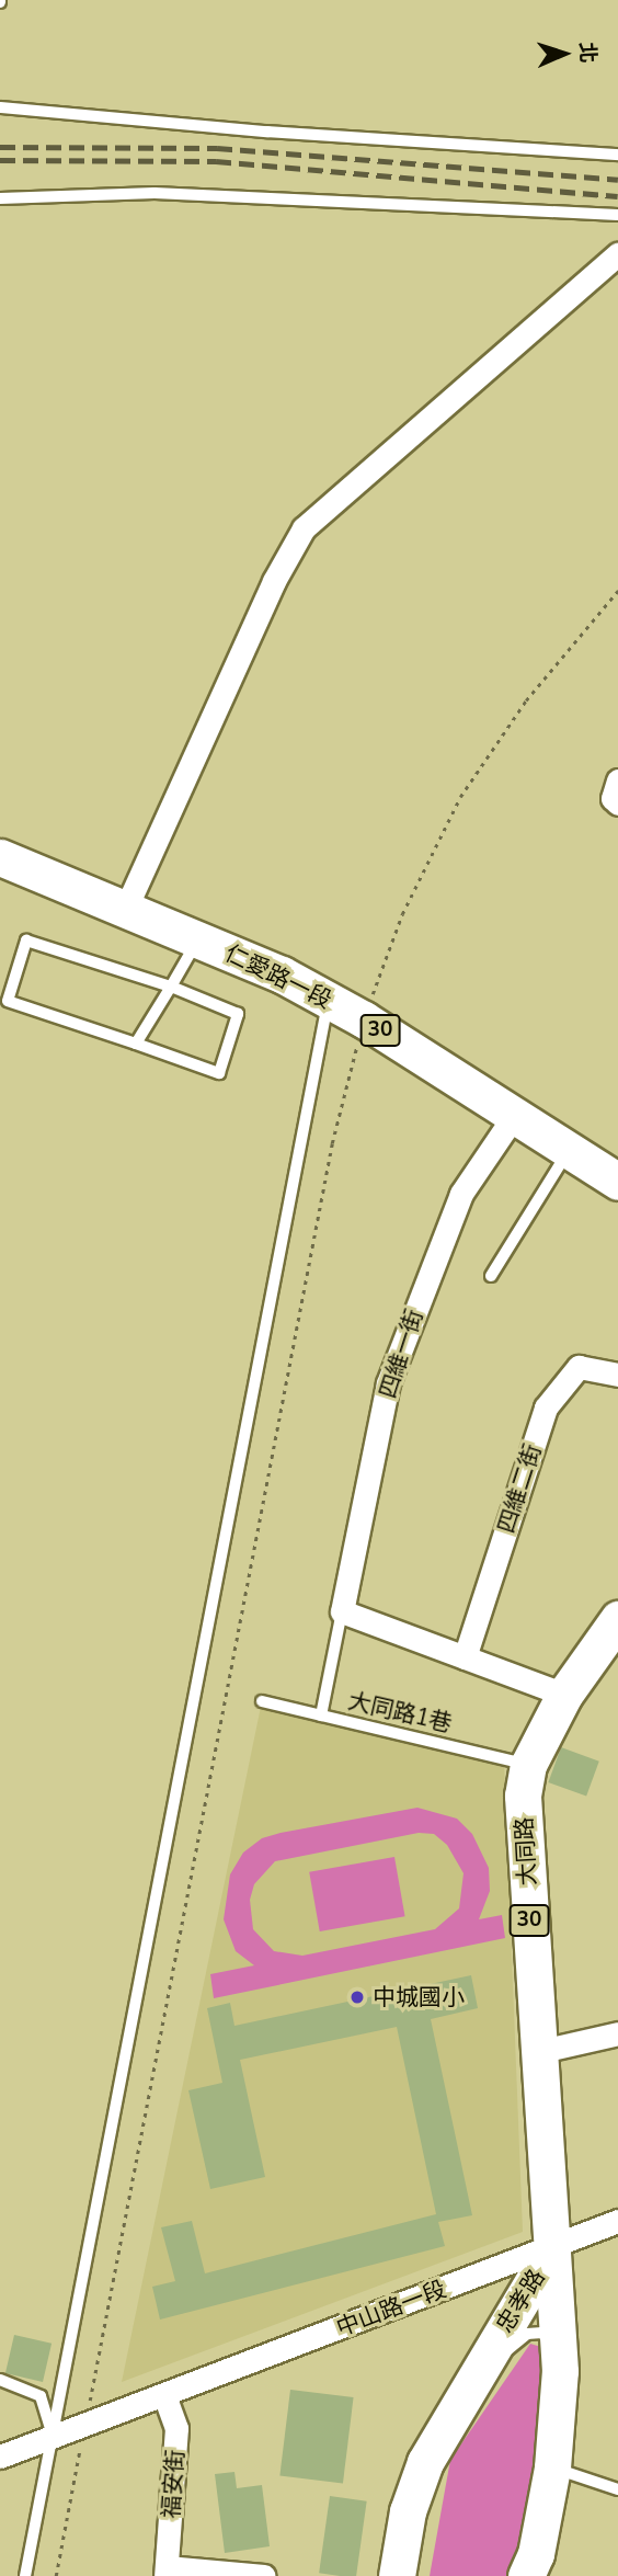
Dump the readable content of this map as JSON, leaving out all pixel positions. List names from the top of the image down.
{
  "streets": {
    "main road": [
      "仁愛路一段",
      "30",
      "大同路",
      "忠孝路"
    ],
    "street": [
      "四維一街",
      "四維二街",
      "中山路一段",
      "福安街"
    ],
    "lane": ["大同路1巷"]
  },
  "crossings": [
    ["仁愛路一段", "30"],
    ["仁愛路一段", "四維一街"],
    ["四維一街", "大同路1巷"],
    ["大同路1巷", "大同路"],
    ["大同路", "忠孝路"],
    ["大同路", "中山路一段"],
    ["忠孝路", "中山路一段"],
    ["中山路一段", "福安街"]
  ],
  "places": ["中城國小"],
  "north": "right"
}
